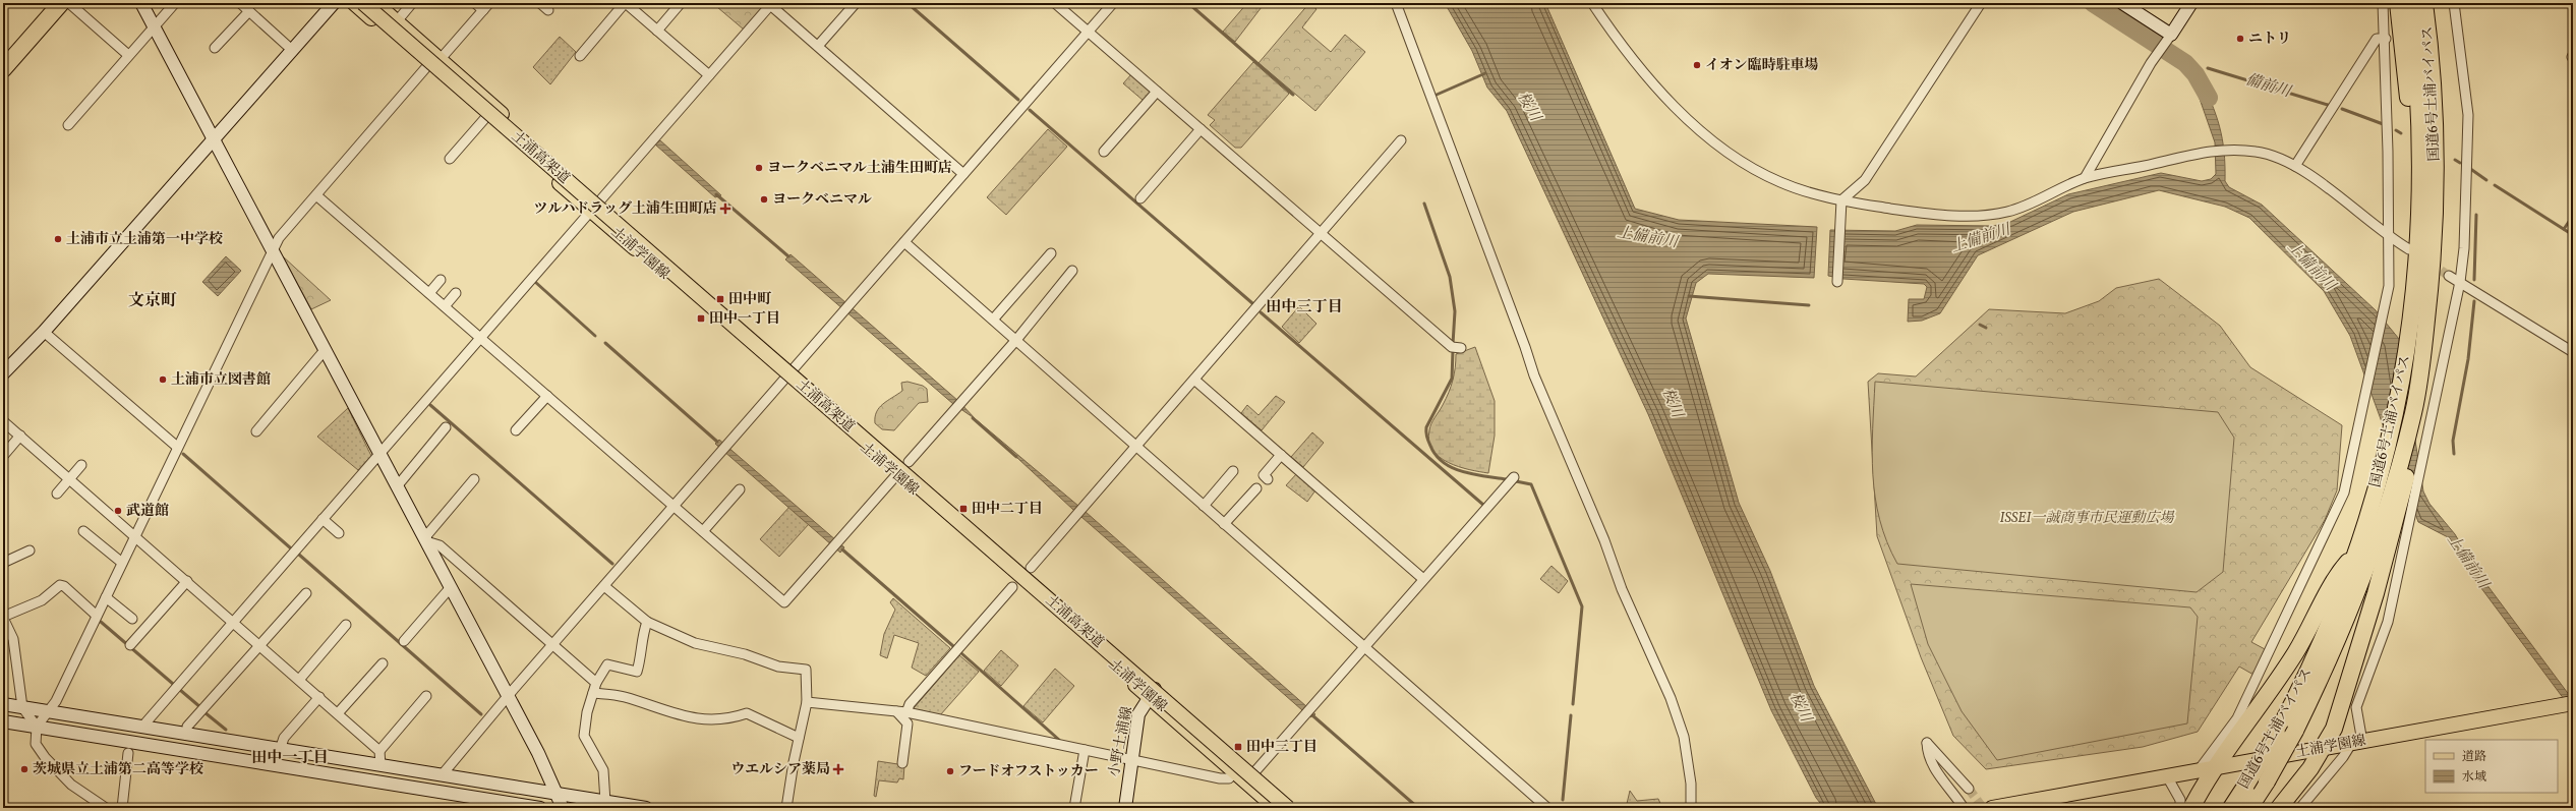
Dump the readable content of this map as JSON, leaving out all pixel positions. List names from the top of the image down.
{
  "streets": {
    "highway": ["国道6号土浦バイパス"],
    "main road": ["土浦高架道", "土浦学園線"],
    "street": ["小野土浦線"]
  },
  "crossings": [
    ["土浦学園線", "小野土浦線"]
  ],
  "districts": ["文京町", "田中三丁目", "田中一丁目"],
  "water": ["備前川", "桜川", "上備前川"],
  "parks": ["ISSEI一誠商事市民運動広場"],
  "places": {
    "other": [
      "ニトリ",
      "イオン臨時駐車場",
      "ヨークベニマル土浦生田町店",
      "ヨークベニマル",
      "土浦市立土浦第一中学校",
      "土浦市立図書館",
      "武道館",
      "茨城県立土浦第二高等学校",
      "フードオフストッカー"
    ],
    "health": ["ツルハドラッグ土浦生田町店", "ウエルシア薬局"],
    "transit": [
      "田中町",
      "田中一丁目",
      "田中二丁目",
      "田中三丁目"
    ]
  },
  "legend": ["道路", "水域"]
}
